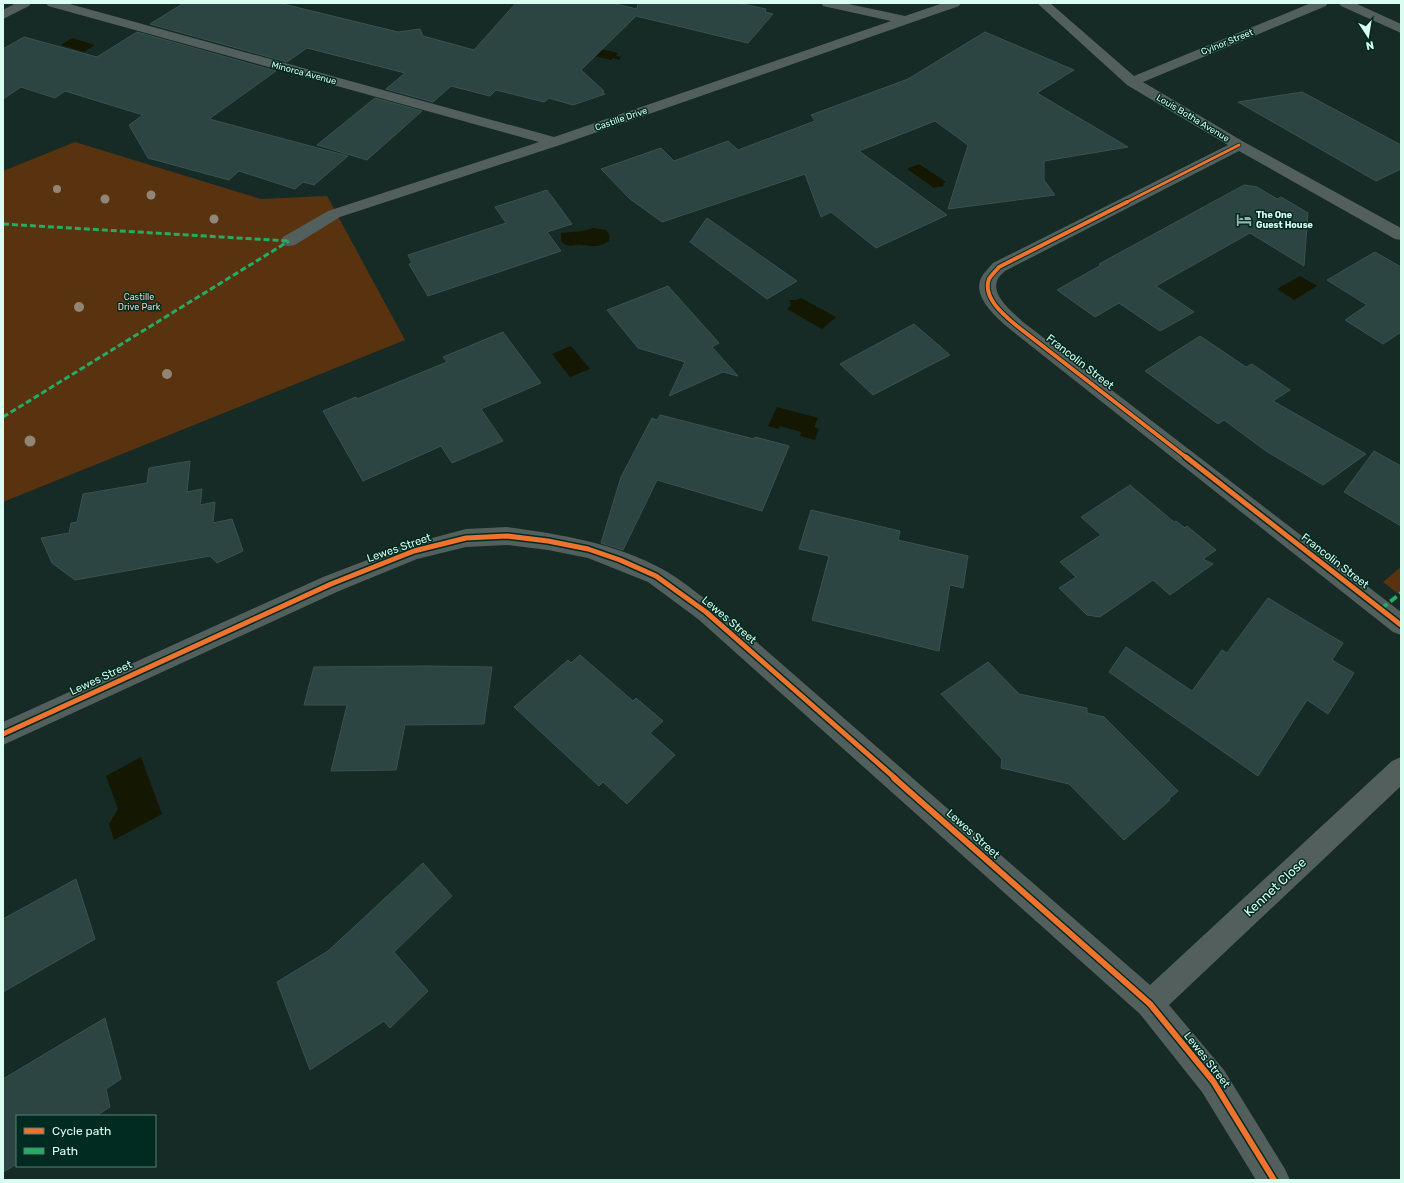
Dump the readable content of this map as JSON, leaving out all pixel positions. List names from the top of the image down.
{
  "streets": {
    "street": [
      "Cylnor Street",
      "Minorca Avenue",
      "Louis Botha Avenue",
      "Castille Drive",
      "Francolin Street",
      "Lewes Street",
      "Kennet Close"
    ]
  },
  "crossings": [
    ["Cylnor Street", "Louis Botha Avenue"],
    ["Minorca Avenue", "Castille Drive"],
    ["Louis Botha Avenue", "Francolin Street"],
    ["Lewes Street", "Kennet Close"]
  ],
  "parks": ["Castille Drive Park"],
  "places": {
    "hotel": ["The One Guest House"]
  },
  "legend": ["Cycle path", "Path"],
  "north": "bottom"
}
